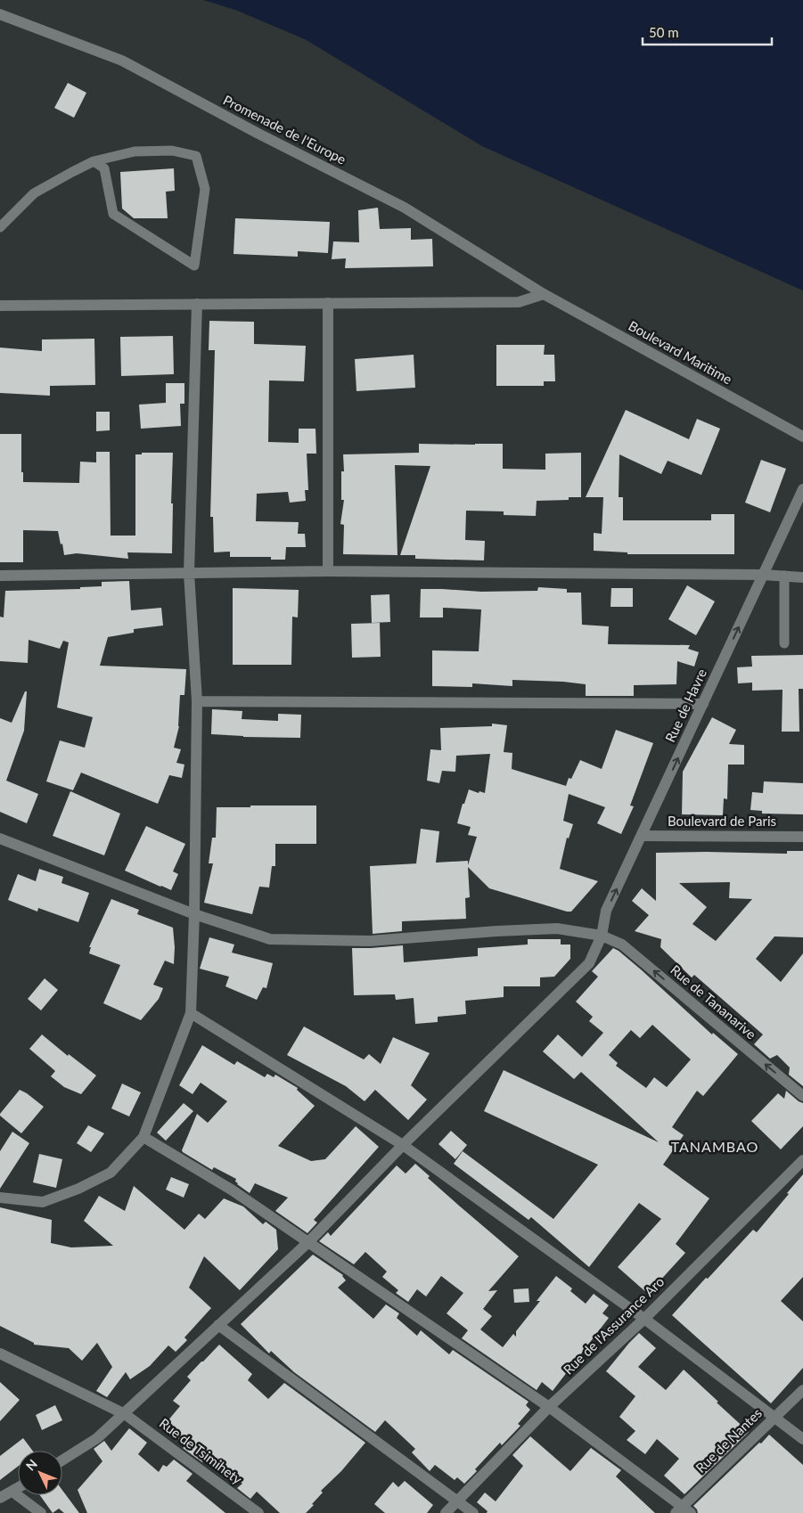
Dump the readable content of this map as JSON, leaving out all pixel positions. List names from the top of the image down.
{
  "streets": {
    "street": [
      "Promenade de l'Europe",
      "Boulevard Maritime",
      "Rue de Havre",
      "Boulevard de Paris",
      "Rue de Tananarive",
      "Rue de l'Assurance Aro",
      "Rue de Nantes",
      "Rue de Tsimihety"
    ]
  },
  "crossings": [
    ["Promenade de l'Europe", "Boulevard Maritime"],
    ["Rue de Havre", "Boulevard de Paris"],
    ["Rue de Havre", "Rue de Tananarive"],
    ["Rue de Havre", "Rue de Tsimihety"]
  ],
  "districts": ["TANAMBAO"],
  "scale_bar": "50 m",
  "north": "top left"
}
